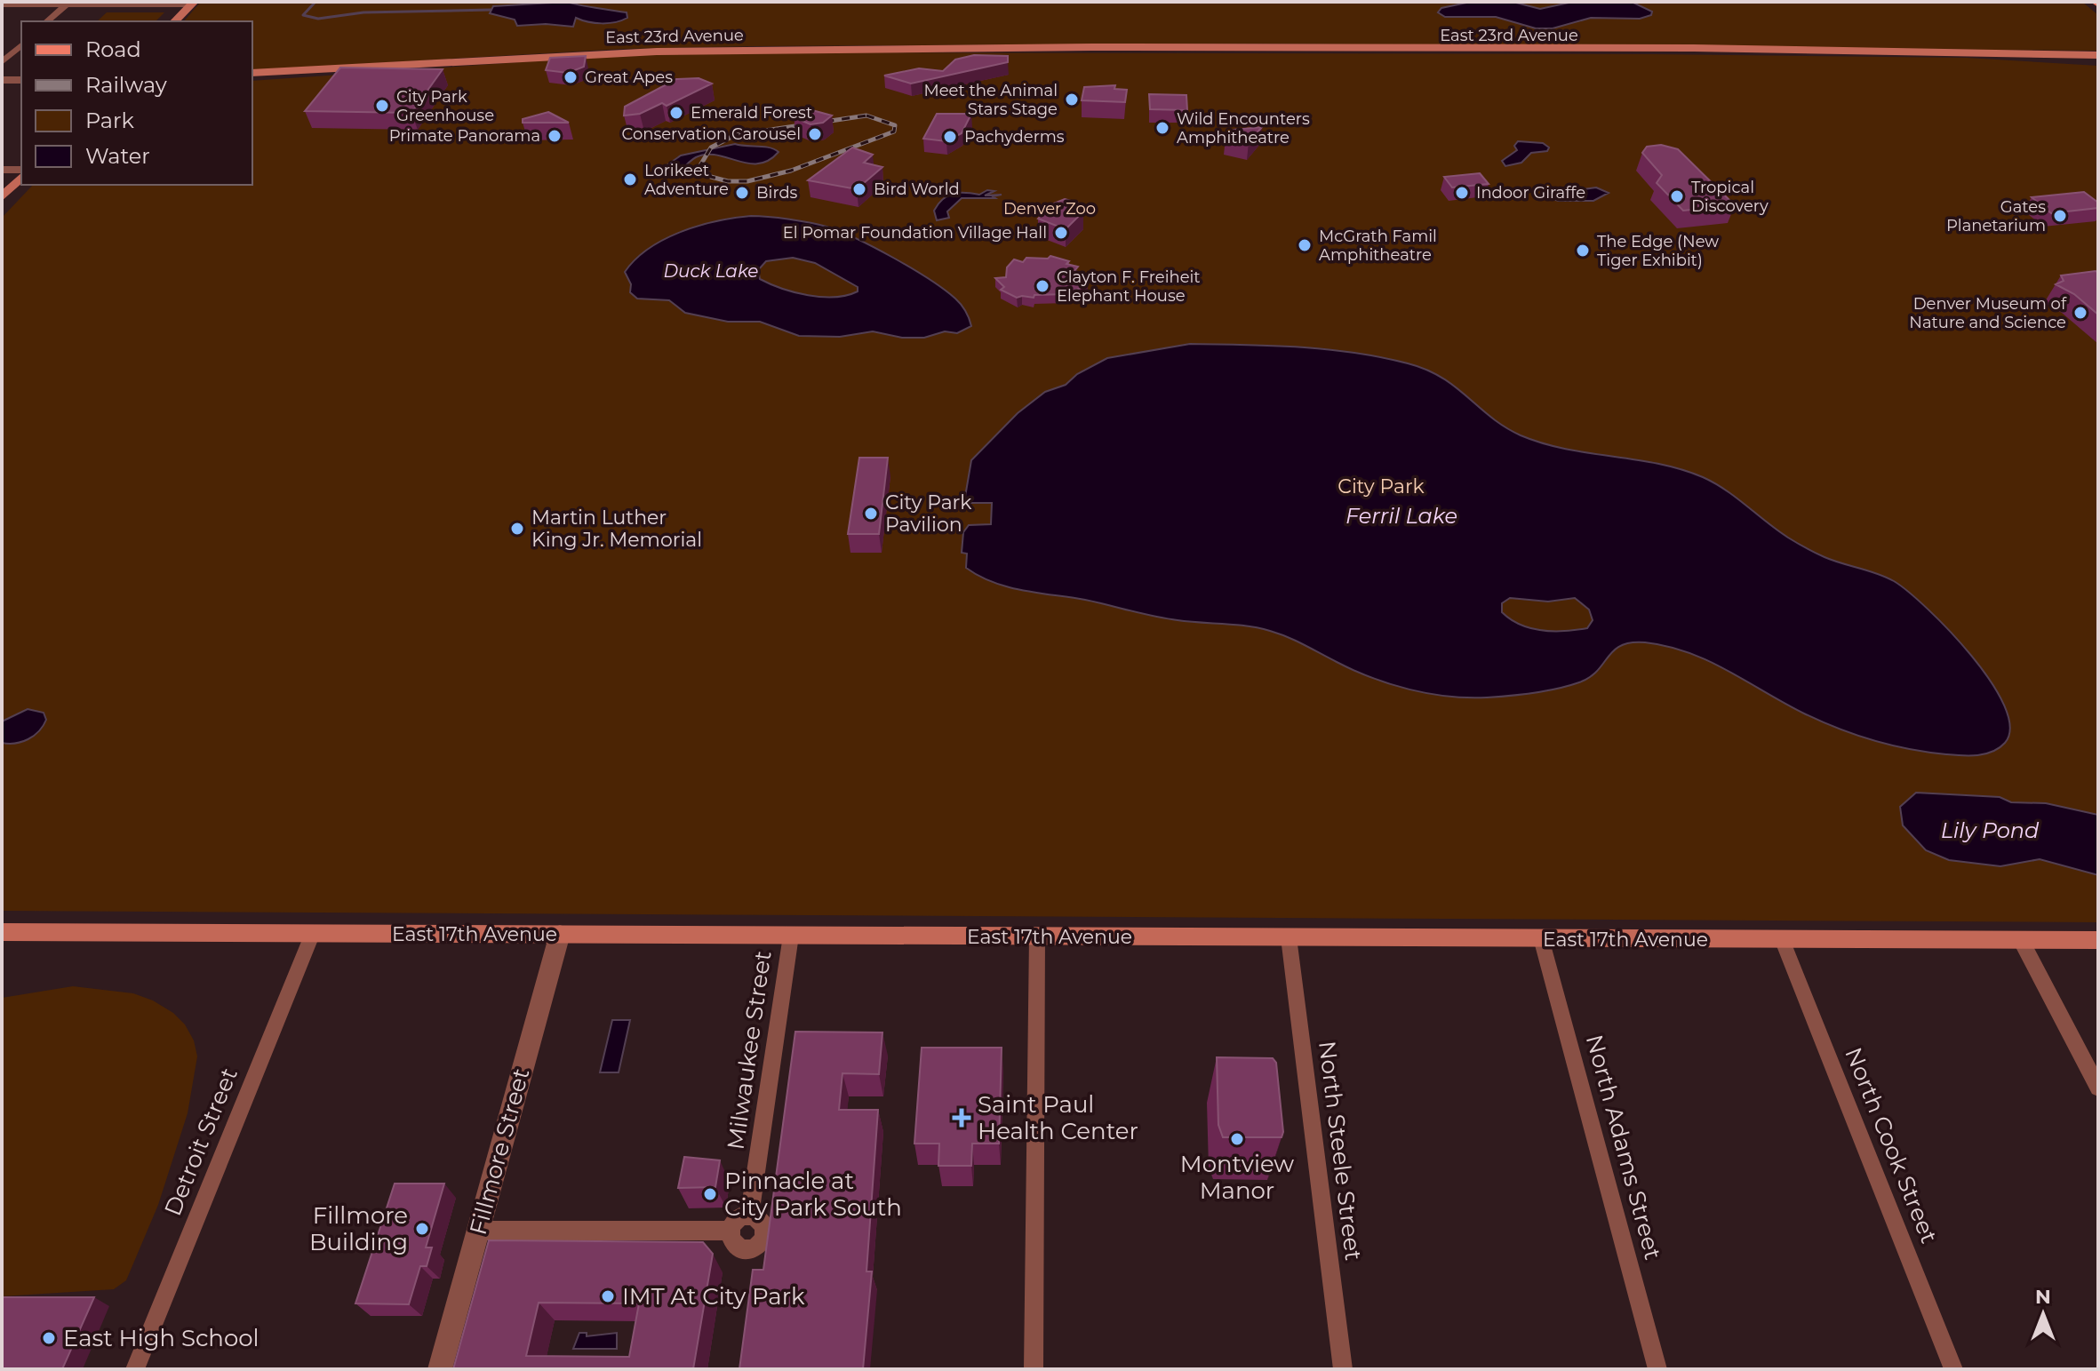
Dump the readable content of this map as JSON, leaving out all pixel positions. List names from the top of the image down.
{
  "streets": {
    "main road": ["East 23rd Avenue", "East 17th Avenue"],
    "street": [
      "Milwaukee Street",
      "Detroit Street",
      "North Cook Street",
      "North Adams Street",
      "North Steele Street",
      "Fillmore Street"
    ]
  },
  "crossings": [
    ["East 17th Avenue", "Milwaukee Street"],
    ["East 17th Avenue", "Detroit Street"],
    ["East 17th Avenue", "North Cook Street"],
    ["East 17th Avenue", "North Adams Street"],
    ["East 17th Avenue", "North Steele Street"],
    ["East 17th Avenue", "Fillmore Street"]
  ],
  "water": ["Duck Lake", "Ferril Lake", "Lily Pond"],
  "parks": ["Denver Zoo", "City Park"],
  "places": {
    "other": [
      "Great Apes",
      "Meet the Animal Stars Stage",
      "City Park Greenhouse",
      "Emerald Forest",
      "Wild Encounters Amphitheatre",
      "Conservation Carousel",
      "Primate Panorama",
      "Pachyderms",
      "Lorikeet Adventure",
      "Bird World",
      "Birds",
      "Indoor Giraffe",
      "Tropical Discovery",
      "Gates Planetarium",
      "El Pomar Foundation Village Hall",
      "McGrath Famil Amphitheatre",
      "The Edge (New Tiger Exhibit)",
      "Clayton F. Freiheit Elephant House",
      "Denver Museum of Nature and Science",
      "City Park Pavilion",
      "Martin Luther King Jr. Memorial",
      "Montview Manor",
      "Pinnacle at City Park South",
      "Fillmore Building",
      "IMT At City Park",
      "East High School"
    ],
    "health": ["Saint Paul Health Center"]
  },
  "legend": [
    "Road",
    "Railway",
    "Park",
    "Water"
  ],
  "north": "top"
}
